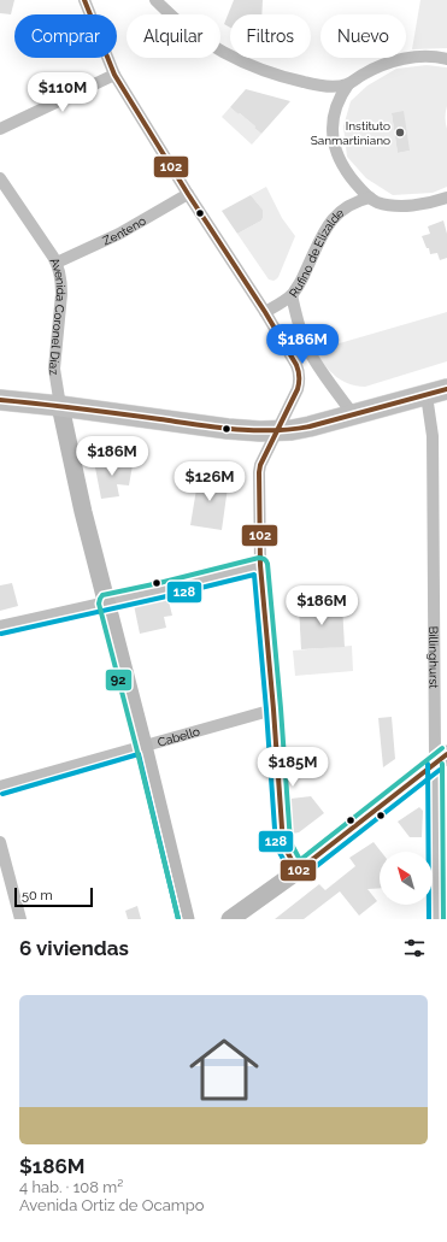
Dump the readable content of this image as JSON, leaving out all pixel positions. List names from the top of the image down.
{
  "streets": {
    "main road": ["Avenida Coronel Díaz"],
    "street": [
      "Zenteno",
      "Rufino de Elizalde",
      "Billinghurst",
      "Cabello"
    ]
  },
  "crossings": [
    ["Zenteno", "Avenida Coronel Díaz"],
    ["Avenida Coronel Díaz", "Cabello"]
  ],
  "places": ["Instituto Sanmartiniano"],
  "lines": ["transit line 102", "transit line 92", "transit line 128"],
  "scale_bar": "50 m",
  "north": "top left",
  "page": {
    "chip": [
      "Comprar",
      "Alquilar",
      "Filtros",
      "Nuevo"
    ],
    "price": [
      "$110M",
      "$186M",
      "$186M",
      "$126M",
      "$186M",
      "$185M"
    ],
    "scale": "50 m",
    "heading": "6 viviendas",
    "list": [
      {
        "name": "$186M",
        "note": "4 hab. · 108 m² · Avenida Ortiz de Ocampo"
      }
    ]
  }
}
